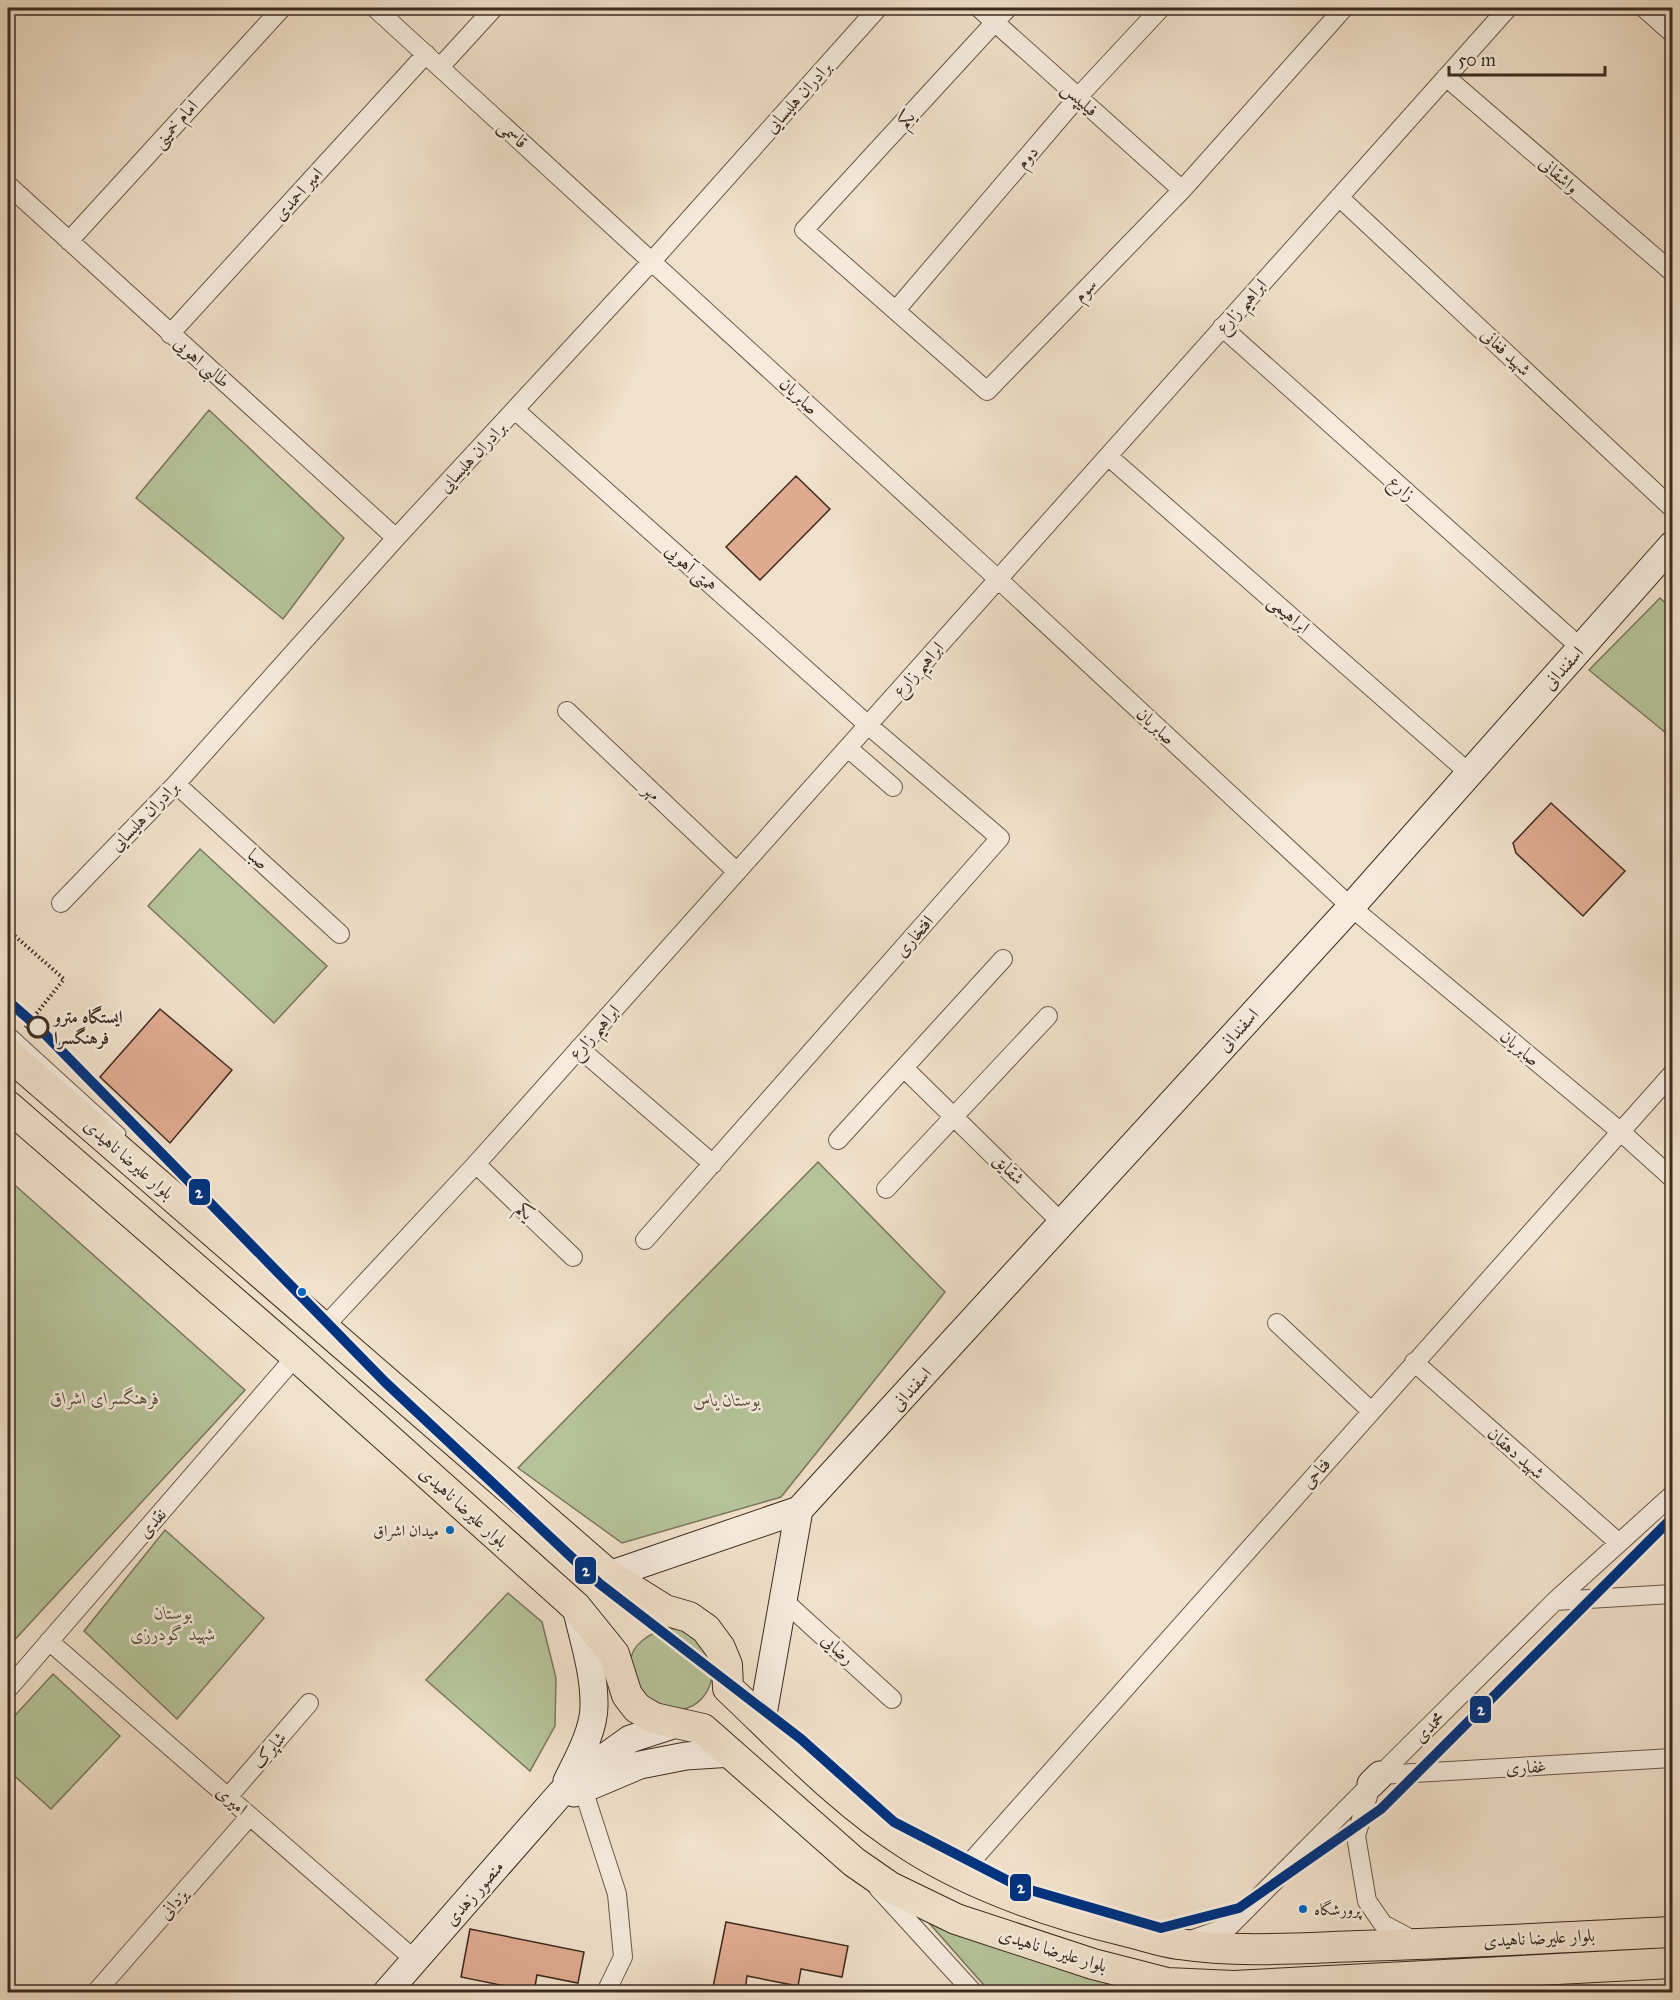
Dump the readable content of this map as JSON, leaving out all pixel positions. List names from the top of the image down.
{
  "streets": {
    "main road": ["اسفندانی", "بلوار علیرضا ناهیدی", "منصور زهدی"],
    "street": [
      "برادران هلیسایی",
      "فیلیپس",
      "یکم",
      "امام خمینی",
      "قاسمی",
      "دوم",
      "واشقانی",
      "امیر احمدی",
      "سوم",
      "ابراهیم زارع",
      "شهید فغانی",
      "طالبی اهویی",
      "صابریان",
      "زارع",
      "همتی آهویی",
      "ابراهیمی",
      "مهر",
      "صبا",
      "افتخاری",
      "شقایق",
      "شهید دهقان",
      "فتاحی",
      "نقدی",
      "رضایی",
      "محمدی",
      "شاپرک",
      "غفاری",
      "امیری",
      "یزدانی"
    ]
  },
  "crossings": [
    ["برادران هلیسایی", "قاسمی"],
    ["برادران هلیسایی", "طالبی اهویی"],
    ["برادران هلیسایی", "صابریان"],
    ["برادران هلیسایی", "همتی آهویی"],
    ["برادران هلیسایی", "صبا"],
    ["فیلیپس", "یکم"],
    ["فیلیپس", "دوم"],
    ["فیلیپس", "سوم"],
    ["یکم", "سوم"],
    ["یکم", "ابراهیم زارع"],
    ["امام خمینی", "طالبی اهویی"],
    ["قاسمی", "امیر احمدی"],
    ["قاسمی", "صابریان"],
    ["دوم", "سوم"],
    ["واشقانی", "ابراهیم زارع"],
    ["امیر احمدی", "طالبی اهویی"],
    ["ابراهیم زارع", "شهید فغانی"],
    ["ابراهیم زارع", "صابریان"],
    ["ابراهیم زارع", "زارع"],
    ["ابراهیم زارع", "همتی آهویی"],
    ["ابراهیم زارع", "ابراهیمی"],
    ["ابراهیم زارع", "مهر"],
    ["ابراهیم زارع", "افتخاری"],
    ["ابراهیم زارع", "بلوار علیرضا ناهیدی"],
    ["صابریان", "اسفندانی"],
    ["صابریان", "فتاحی"],
    ["زارع", "اسفندانی"],
    ["همتی آهویی", "افتخاری"],
    ["ابراهیمی", "اسفندانی"],
    ["اسفندانی", "شقایق"],
    ["بلوار علیرضا ناهیدی", "فتاحی"],
    ["بلوار علیرضا ناهیدی", "نقدی"],
    ["بلوار علیرضا ناهیدی", "محمدی"],
    ["بلوار علیرضا ناهیدی", "منصور زهدی"],
    ["شهید دهقان", "فتاحی"],
    ["شهید دهقان", "محمدی"],
    ["نقدی", "امیری"],
    ["محمدی", "غفاری"],
    ["شاپرک", "امیری"],
    ["امیری", "منصور زهدی"],
    ["امیری", "یزدانی"]
  ],
  "parks": ["فرهنگسرای اشراق", "بوستان یاس", "بوستان شهید گودرزی"],
  "places": ["ایستگاه مترو فرهنگسرا", "میدان اشراق", "پرورشگاه"],
  "lines": ["transit line 2"],
  "scale_bar": "50 m"
}
